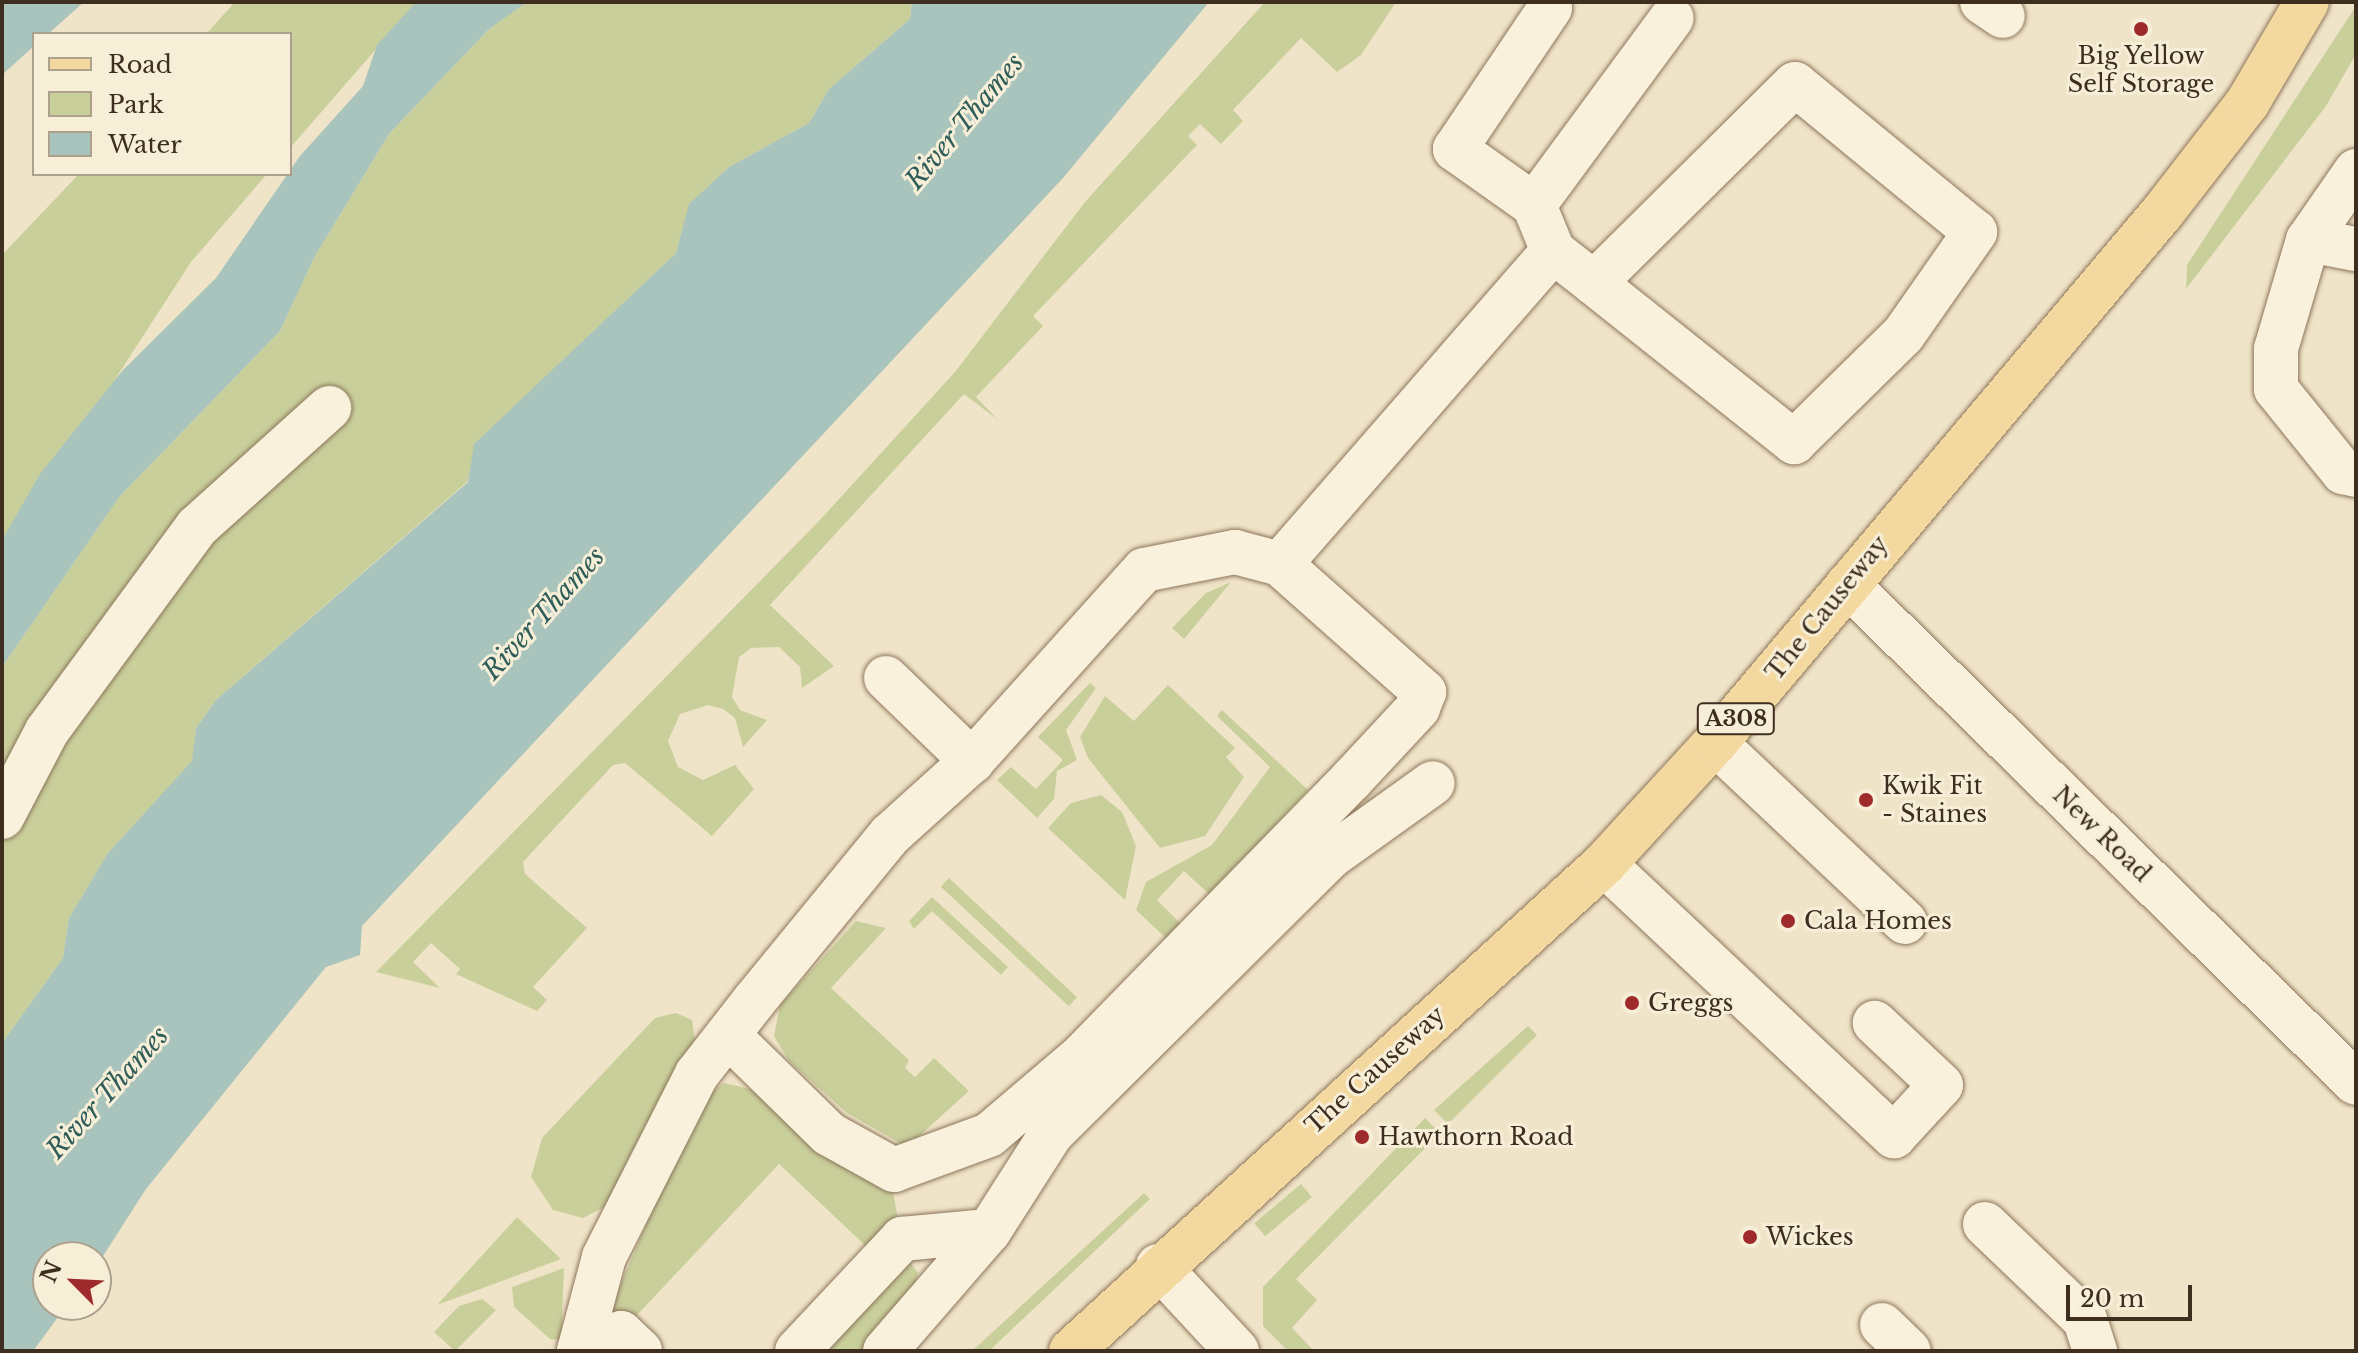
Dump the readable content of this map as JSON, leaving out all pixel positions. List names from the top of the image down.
{
  "streets": {
    "main road": ["The Causeway", "A308"],
    "street": ["New Road"]
  },
  "crossings": [
    ["The Causeway", "New Road"]
  ],
  "water": ["River Thames"],
  "places": [
    "Big Yellow Self Storage",
    "Kwik Fit - Staines",
    "Cala Homes",
    "Greggs",
    "Hawthorn Road",
    "Wickes"
  ],
  "legend": ["Road", "Park", "Water"],
  "scale_bar": "20 m",
  "north": "top left"
}
